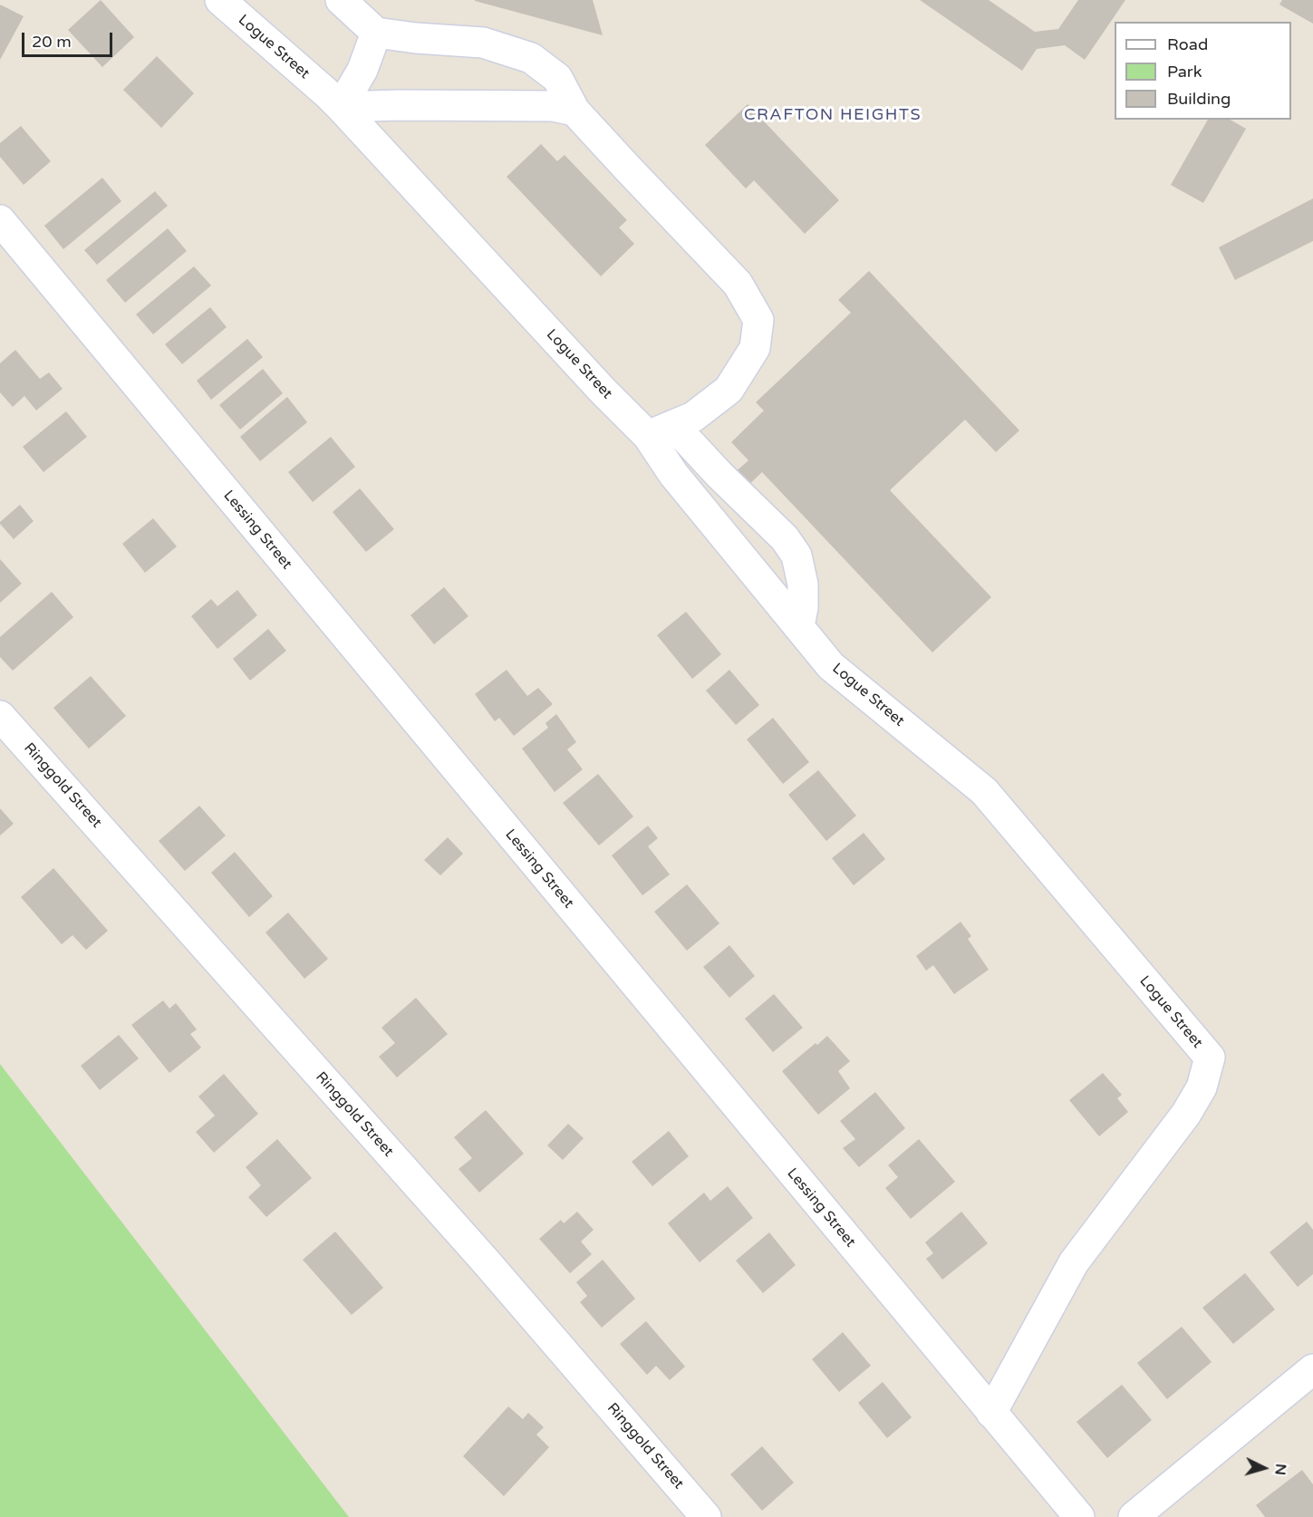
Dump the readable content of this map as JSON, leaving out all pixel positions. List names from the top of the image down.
{
  "streets": {
    "street": ["Logue Street", "Lessing Street", "Ringgold Street"]
  },
  "crossings": [
    ["Logue Street", "Lessing Street"]
  ],
  "districts": ["CRAFTON HEIGHTS"],
  "legend": ["Road", "Park", "Building"],
  "scale_bar": "20 m",
  "north": "right"
}
